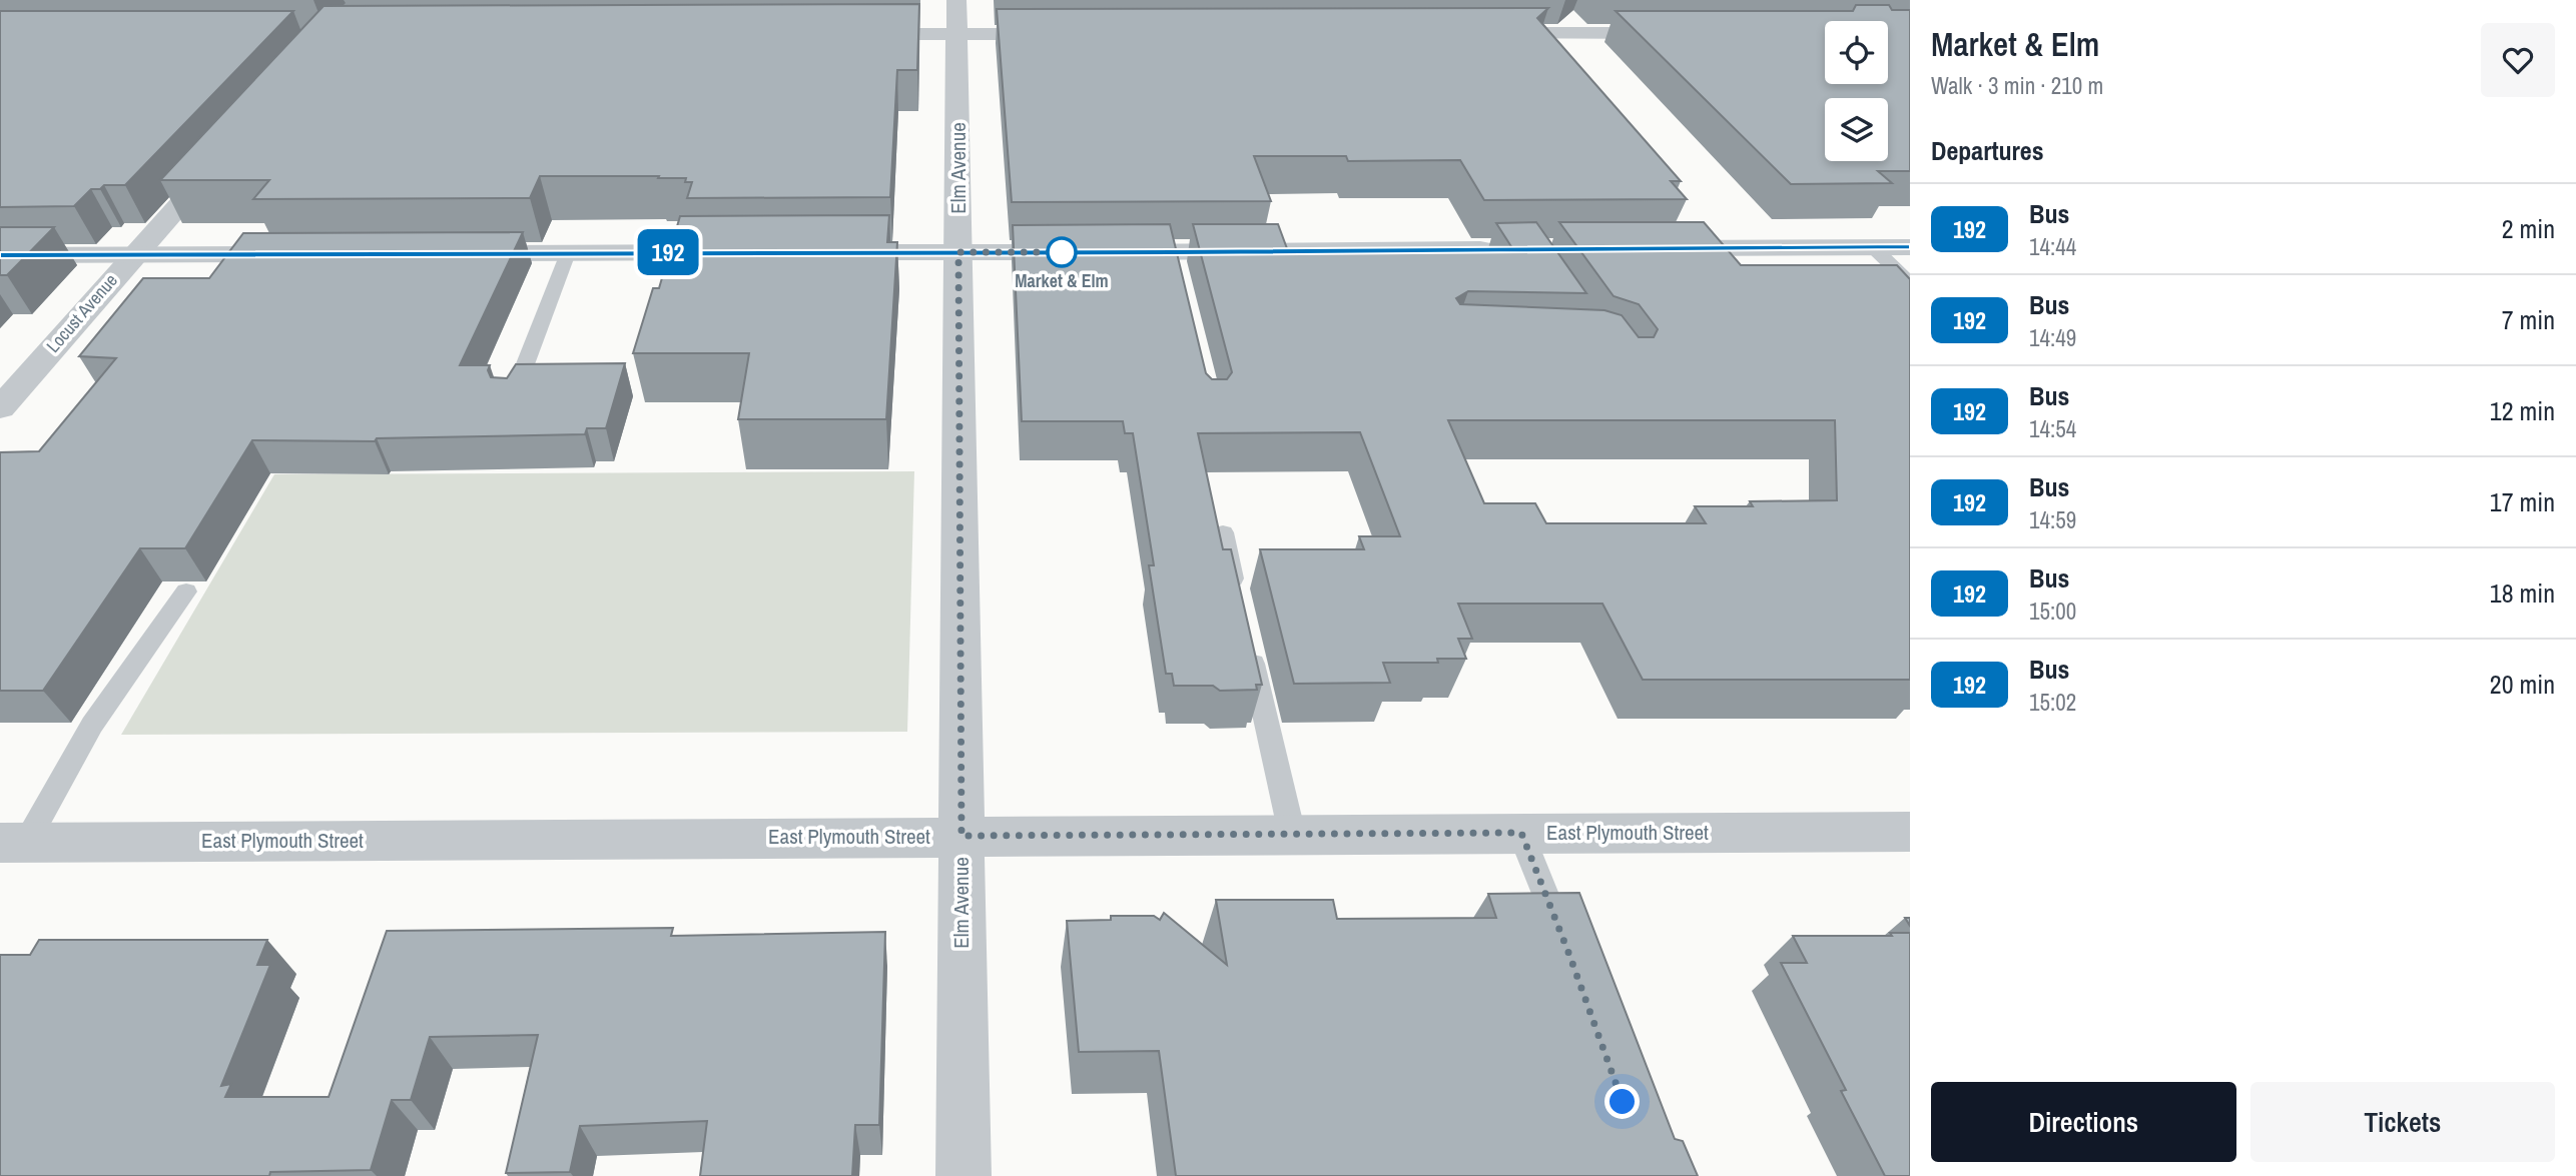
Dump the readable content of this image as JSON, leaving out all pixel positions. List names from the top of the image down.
{
  "streets": {
    "street": ["Elm Avenue", "Locust Avenue", "East Plymouth Street"]
  },
  "crossings": [
    ["Elm Avenue", "East Plymouth Street"]
  ],
  "places": ["Market & Elm"],
  "lines": ["bus line 192"],
  "page": {
    "on_map": "192",
    "heading": [
      ["Market & Elm", "Walk · 3 min · 210 m"],
      "Departures"
    ],
    "list": [
      {
        "mark": "192",
        "name": "Bus",
        "note": "14:44",
        "value": "2 min"
      },
      {
        "mark": "192",
        "name": "Bus",
        "note": "14:49",
        "value": "7 min"
      },
      {
        "mark": "192",
        "name": "Bus",
        "note": "14:54",
        "value": "12 min"
      },
      {
        "mark": "192",
        "name": "Bus",
        "note": "14:59",
        "value": "17 min"
      },
      {
        "mark": "192",
        "name": "Bus",
        "note": "15:00",
        "value": "18 min"
      },
      {
        "mark": "192",
        "name": "Bus",
        "note": "15:02",
        "value": "20 min"
      }
    ],
    "buttons": ["Directions", "Tickets"]
  }
}
